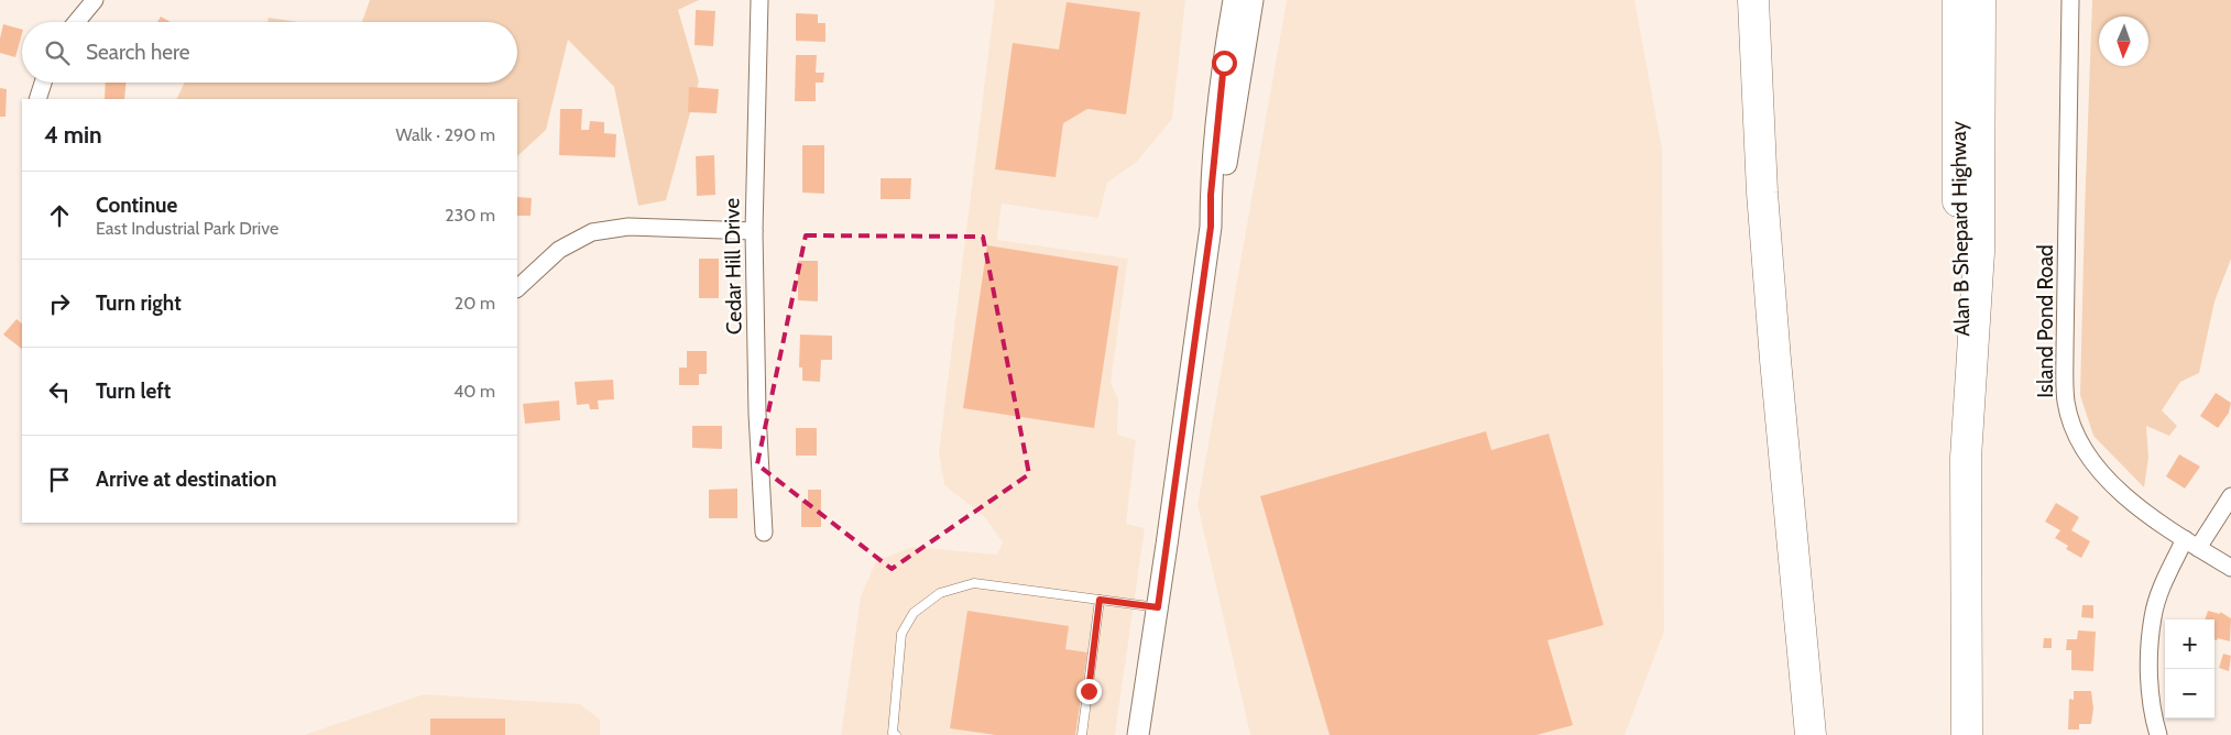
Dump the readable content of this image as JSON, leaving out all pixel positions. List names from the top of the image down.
{
  "streets": {
    "highway": ["Alan B Shepard Highway"],
    "street": ["Cedar Hill Drive", "Island Pond Road"]
  },
  "north": "bottom",
  "page": {
    "search": "Search here",
    "heading": ["4 min", "Walk · 290 m"],
    "list": [
      ["Continue", "East Industrial Park Drive", "230 m"],
      ["Turn right", "20 m"],
      ["Turn left", "40 m"],
      "Arrive at destination"
    ],
    "map_buttons": ["+", "−"]
  }
}
